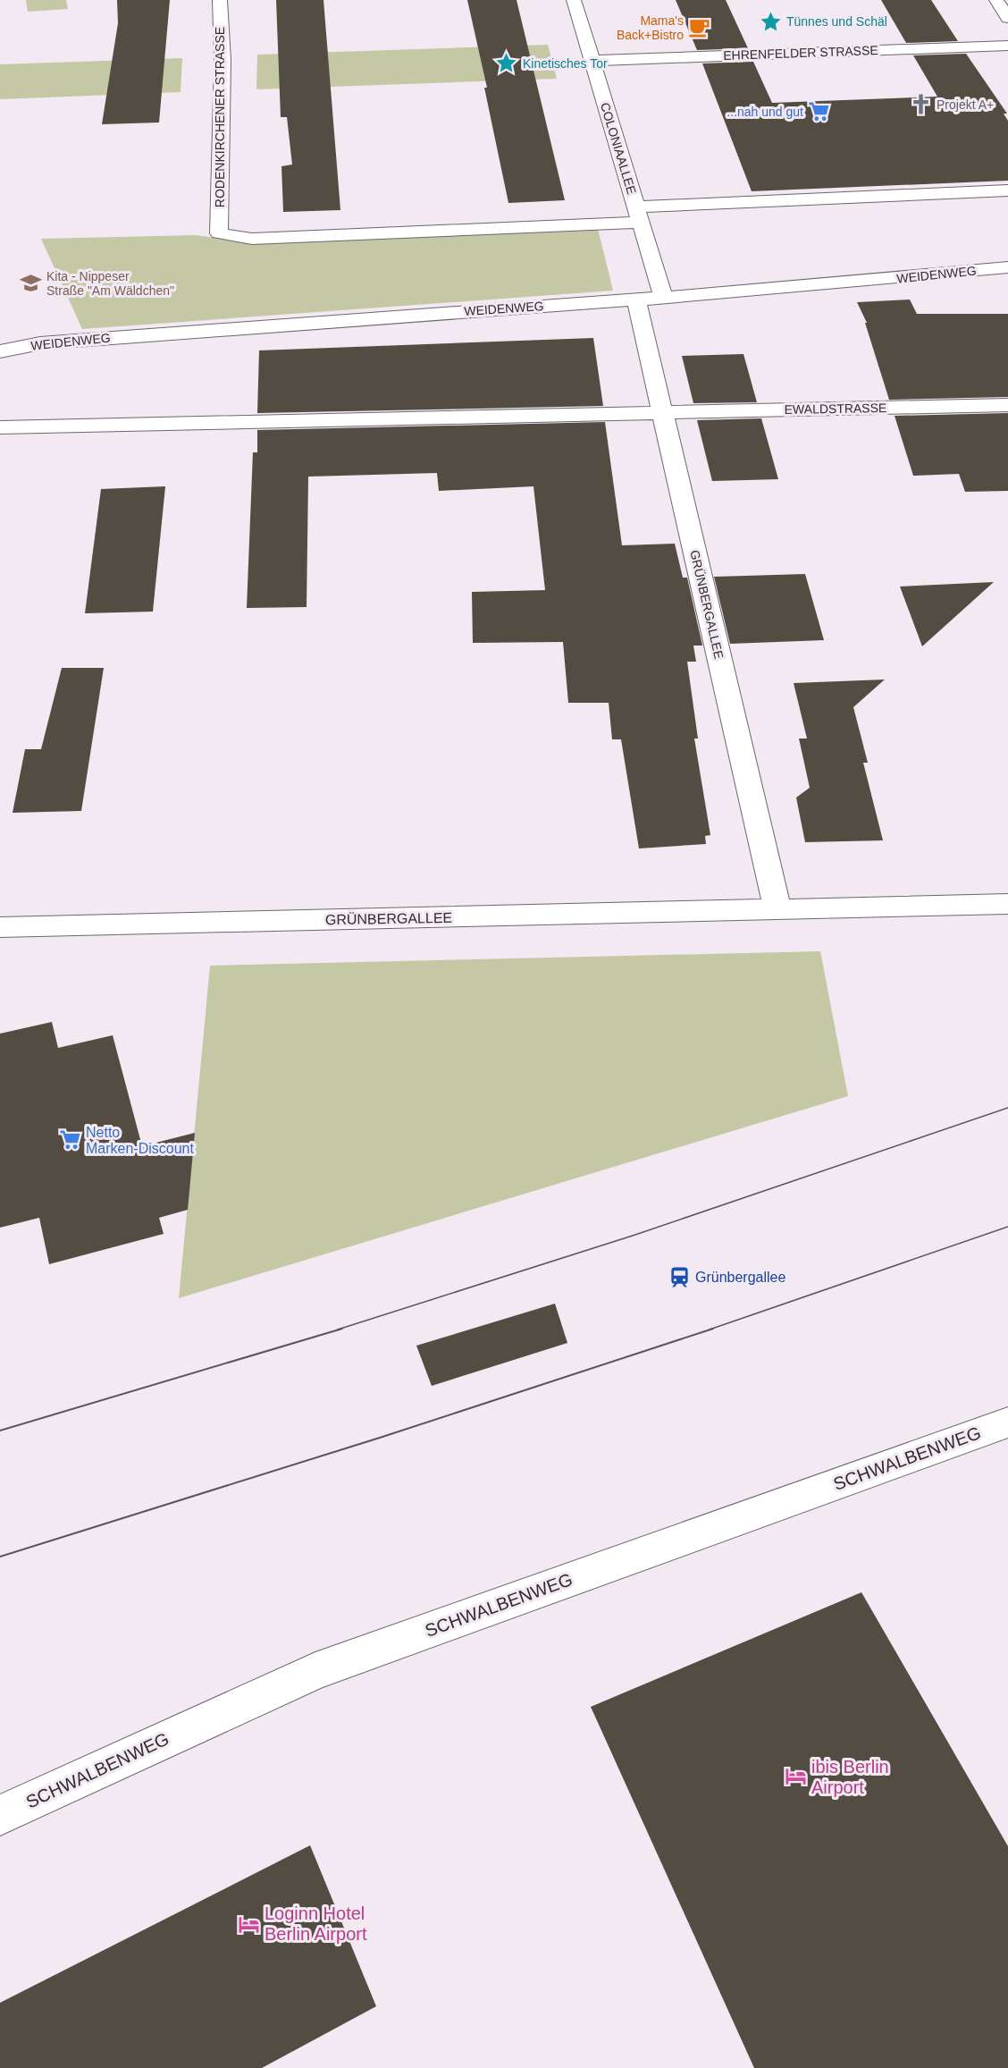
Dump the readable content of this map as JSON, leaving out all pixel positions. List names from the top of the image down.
{
  "streets": {
    "street": [
      "EHRENFELDER STRASSE",
      "RODENKIRCHENER STRASSE",
      "COLONIAALLEE",
      "WEIDENWEG",
      "EWALDSTRASSE",
      "GRÜNBERGALLEE",
      "SCHWALBENWEG"
    ]
  },
  "crossings": [
    ["EHRENFELDER STRASSE", "COLONIAALLEE"],
    ["RODENKIRCHENER STRASSE", "COLONIAALLEE"],
    ["COLONIAALLEE", "WEIDENWEG"],
    ["WEIDENWEG", "GRÜNBERGALLEE"],
    ["EWALDSTRASSE", "GRÜNBERGALLEE"]
  ],
  "places": {
    "place": ["Tünnes und Schäl", "Kinetisches Tor"],
    "cafe": ["Mama's Back+Bistro"],
    "church": ["Projekt A+"],
    "supermarket": ["...nah und gut", "Netto Marken-Discount"],
    "school or university": ["Kita - Nippeser Straße \"Am Wäldchen\""],
    "station": ["Grünbergallee"],
    "hotel": ["ibis Berlin Airport", "Loginn Hotel Berlin Airport"]
  }
}
